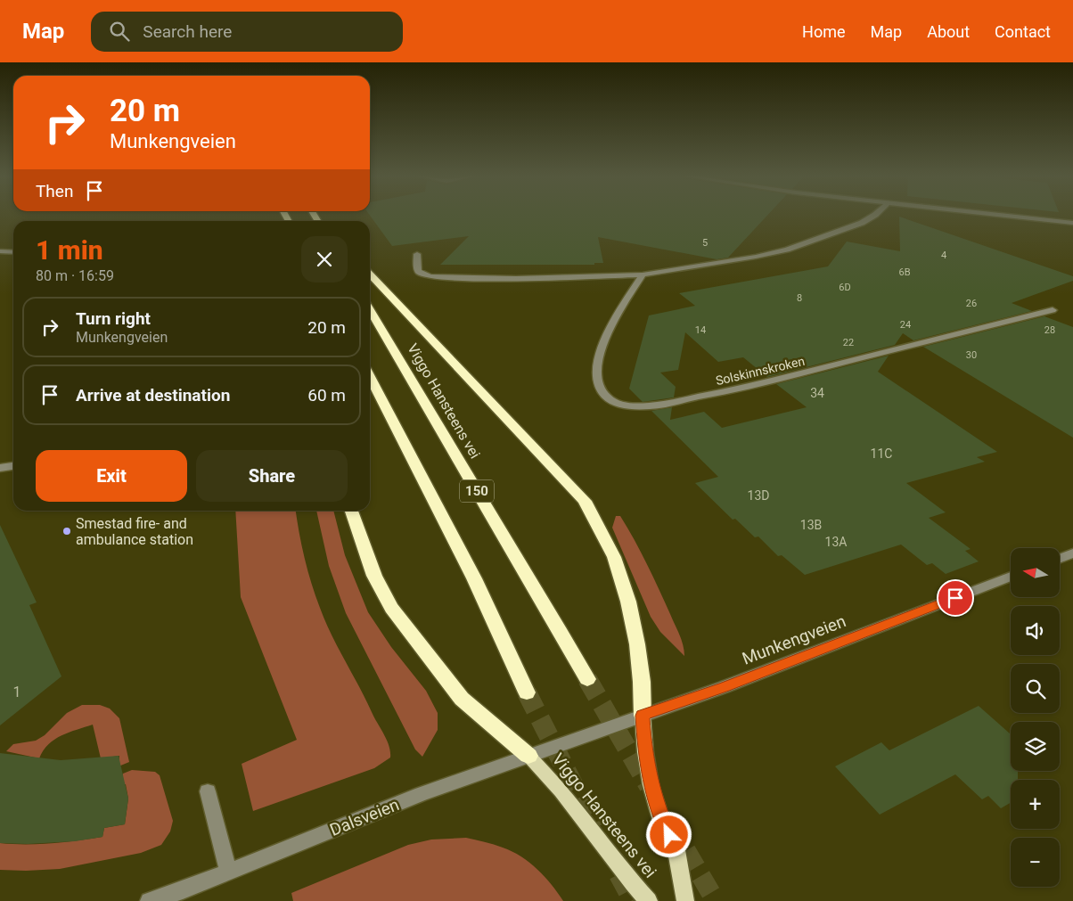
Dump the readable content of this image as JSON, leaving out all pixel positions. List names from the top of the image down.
{
  "streets": {
    "highway": ["Viggo Hansteens vei", "150"],
    "street": ["Solskinnskroken", "Munkengveien", "Dalsveien"]
  },
  "crossings": [
    ["Viggo Hansteens vei", "Munkengveien"],
    ["Viggo Hansteens vei", "Dalsveien"],
    ["Munkengveien", "Dalsveien"]
  ],
  "places": ["Smestad fire- and ambulance station"],
  "house_numbers": [
    "5",
    "4",
    "6B",
    "6D",
    "8",
    "26",
    "24",
    "14",
    "28",
    "22",
    "30",
    "34",
    "11C",
    "13D",
    "13B",
    "13A",
    "1"
  ],
  "north": "left",
  "page": {
    "header": "Map",
    "search": "Search here",
    "nav": [
      "Home",
      "Map",
      "About",
      "Contact"
    ],
    "turn": ["20 m", "Munkengveien"],
    "then": "Then",
    "heading": ["1 min", "80 m · 16:59"],
    "list": [
      {
        "name": "Turn right",
        "note": "Munkengveien",
        "value": "20 m"
      },
      {
        "name": "Arrive at destination",
        "value": "60 m"
      }
    ],
    "buttons": ["Exit", "Share"],
    "map_buttons": ["+", "−"]
  }
}
